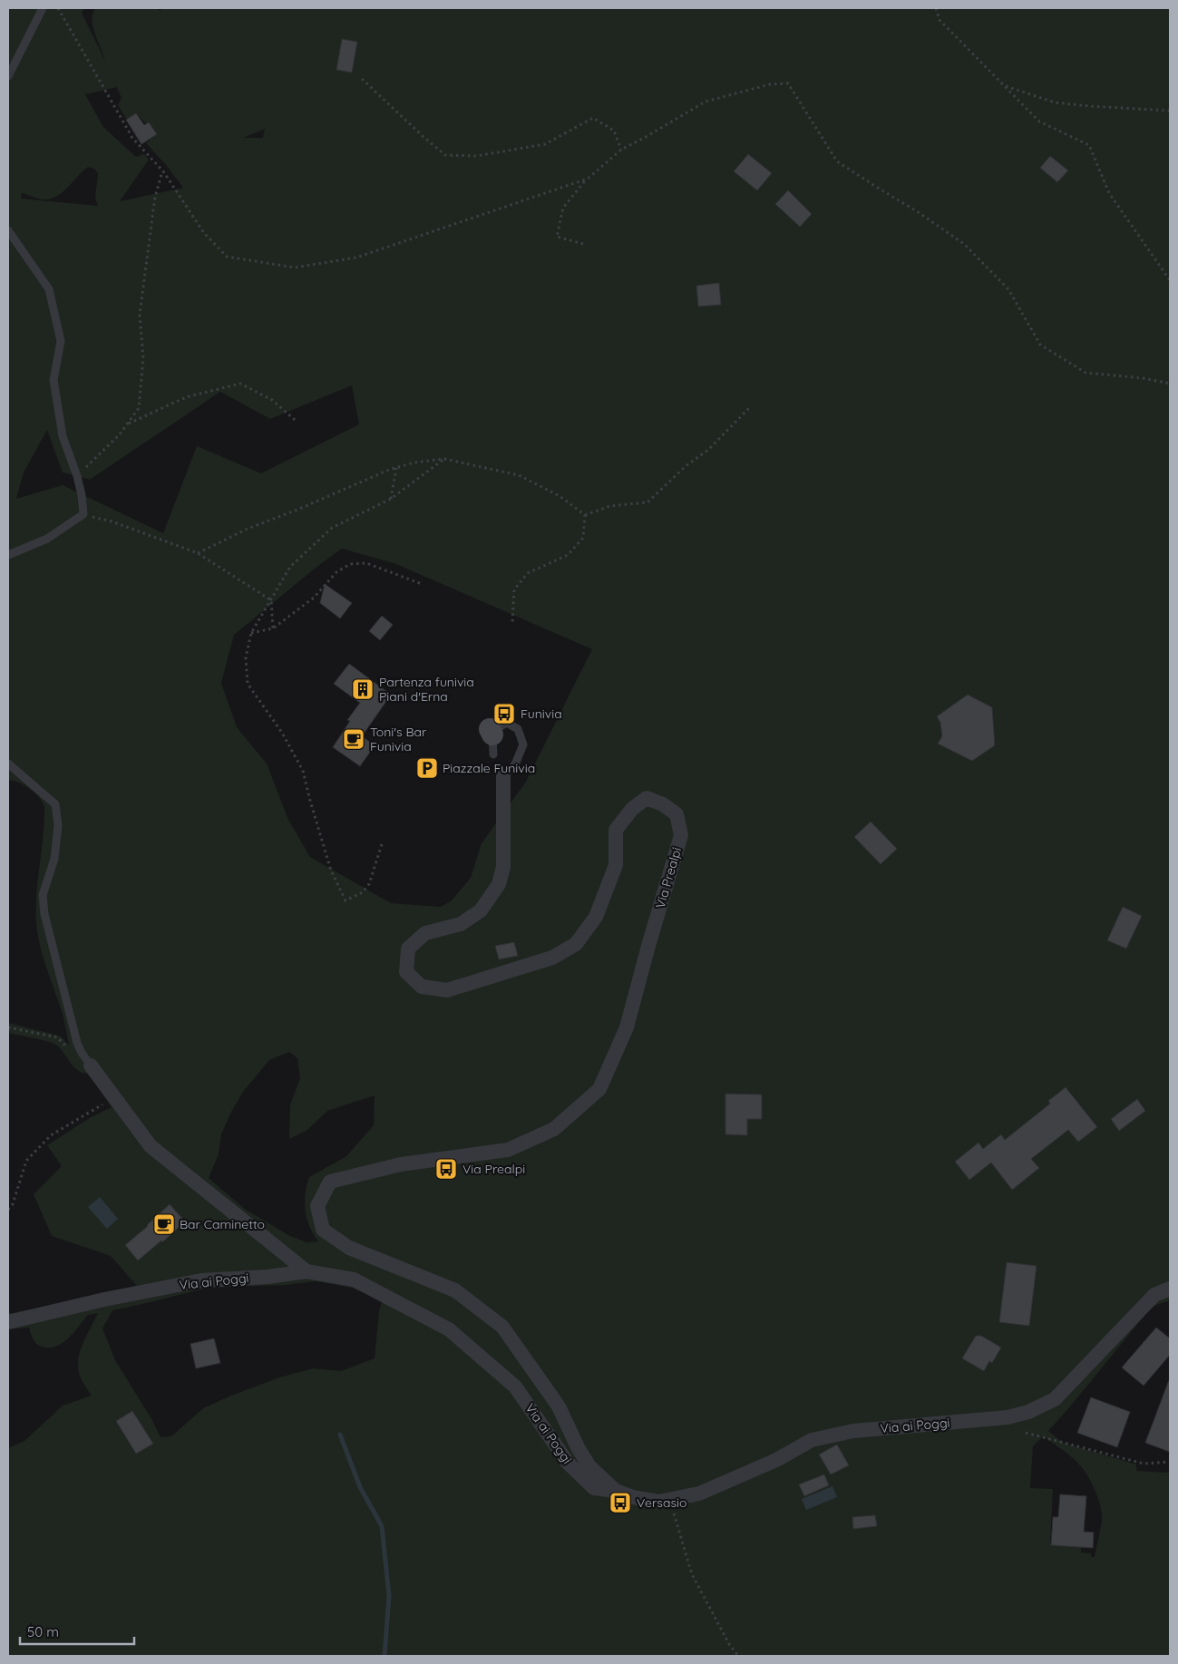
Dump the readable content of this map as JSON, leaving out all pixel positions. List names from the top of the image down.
{
  "streets": {
    "street": ["Via Prealpi", "Via ai Poggi"]
  },
  "crossings": [
    ["Via Prealpi", "Via ai Poggi"]
  ],
  "places": {
    "building": ["Partenza funivia Piani d'Erna"],
    "bus stop": ["Funivia", "Via Prealpi", "Versasio"],
    "cafe": ["Toni's Bar Funivia", "Bar Caminetto"],
    "parking": ["Piazzale Funivia"]
  },
  "scale_bar": "50 m"
}
